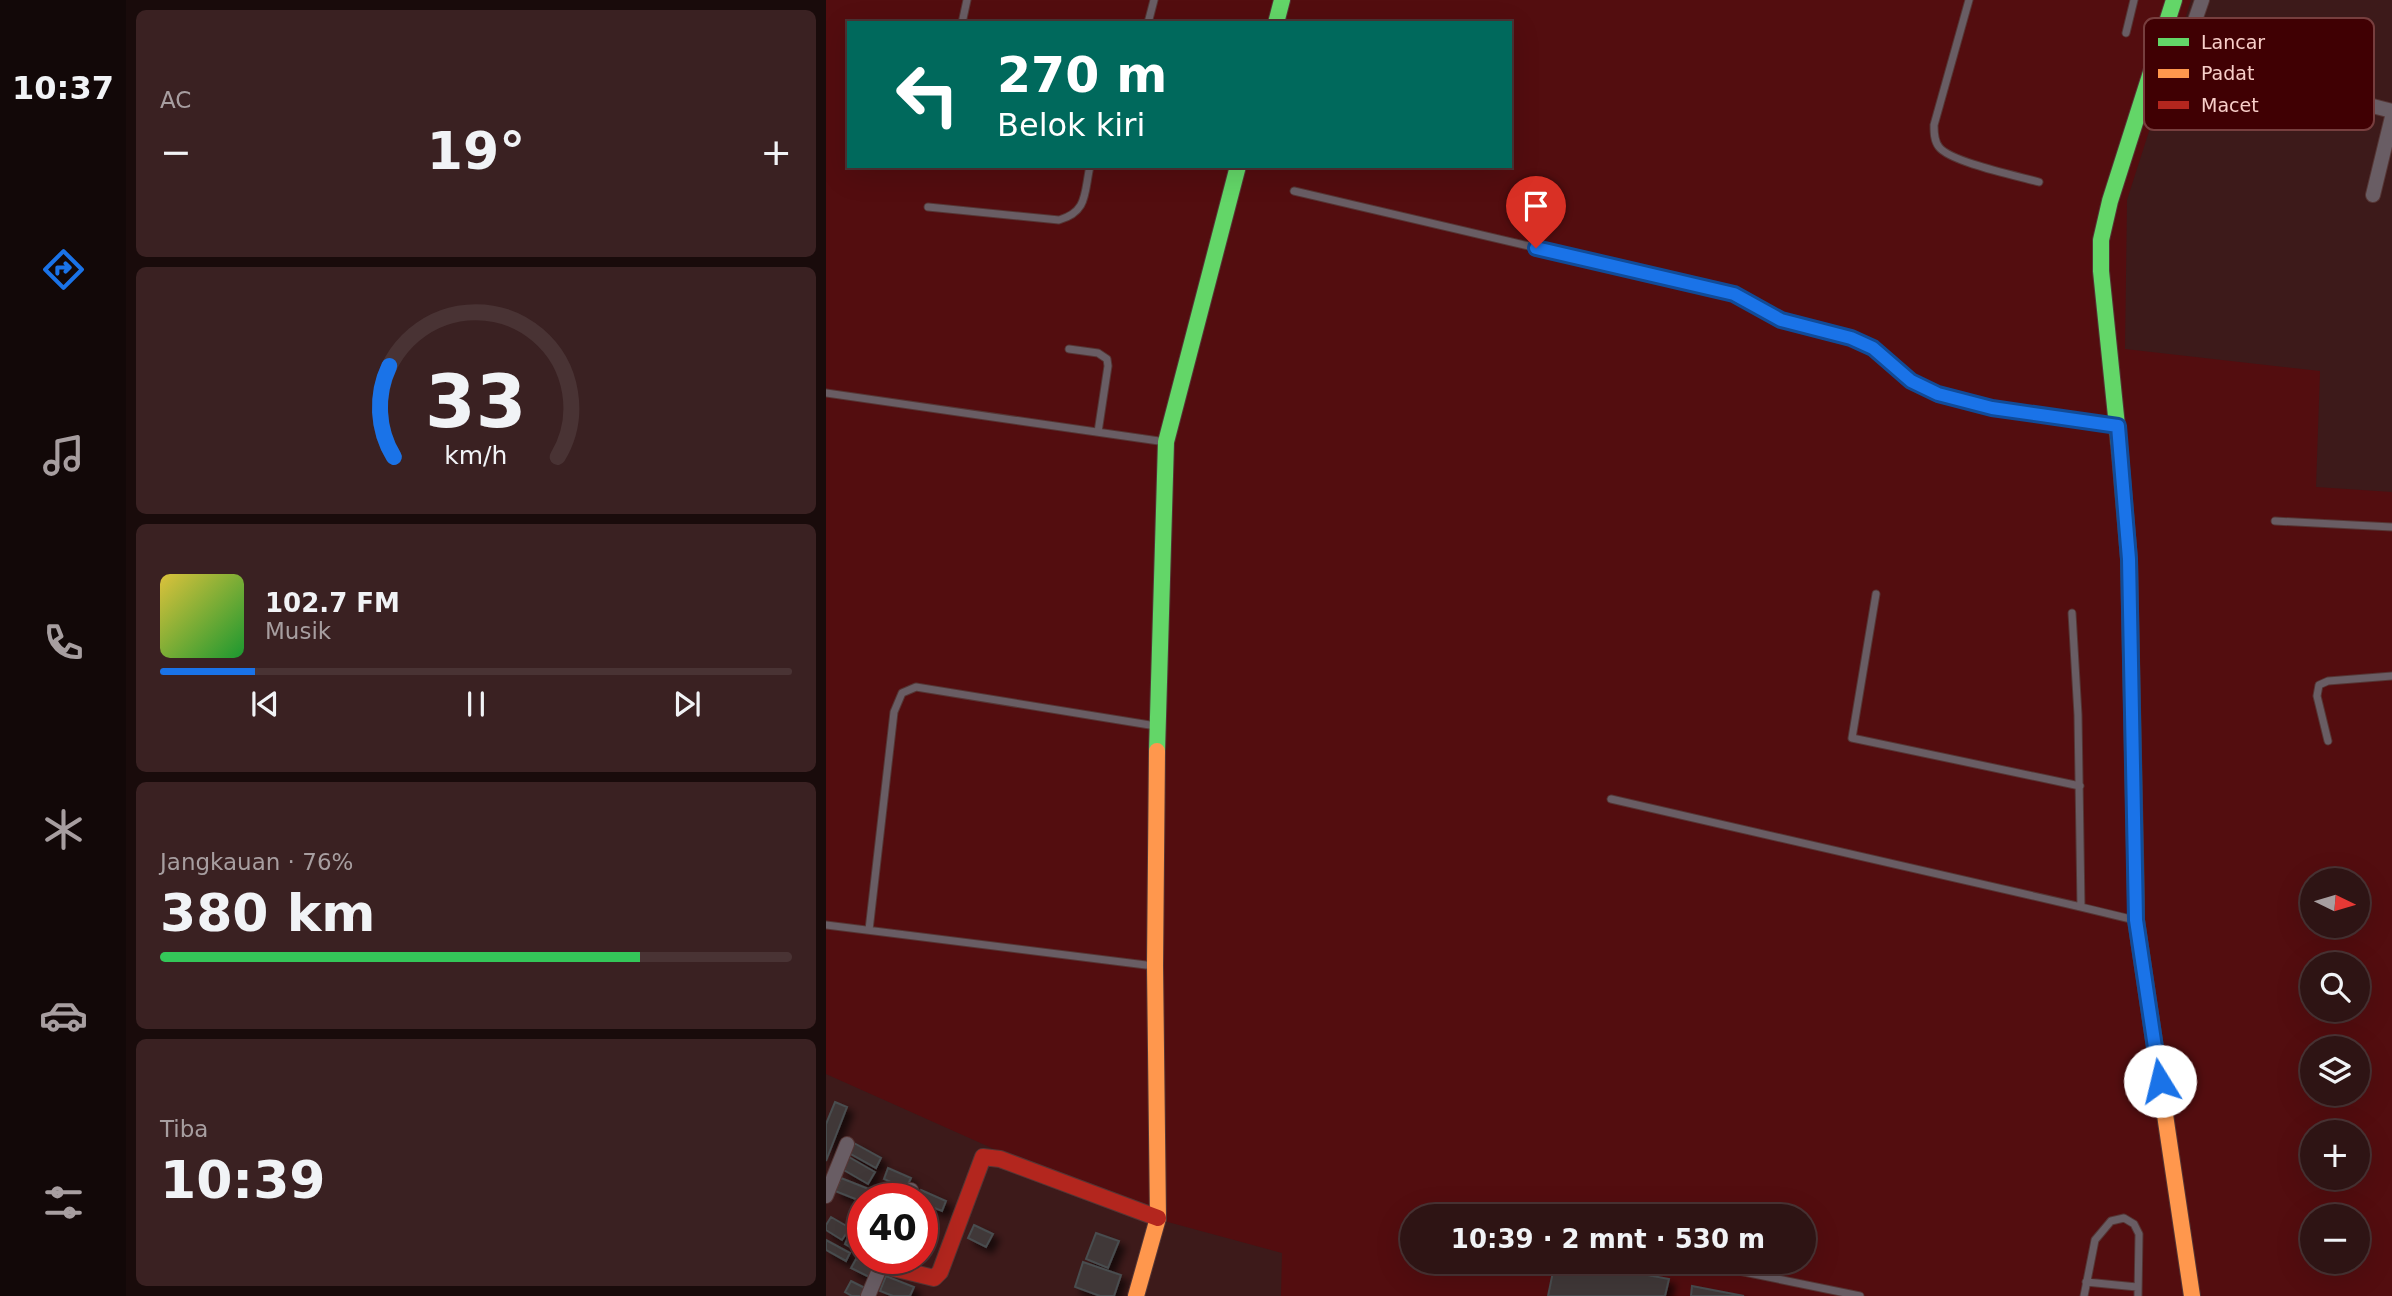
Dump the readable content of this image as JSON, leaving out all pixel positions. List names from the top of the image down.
{
  "legend": ["Lancar", "Padat", "Macet"],
  "north": "right",
  "page": {
    "tabs": "10:37",
    "tile": [
      "AC",
      ["Jangkauan · 76%", "380 km"],
      ["Tiba", "10:39"]
    ],
    "turn": ["270 m", "Belok kiri"],
    "heat": ["−", "19°", "+"],
    "song": ["102.7 FM", "Musik"],
    "map_buttons": ["+", "−"],
    "limit": "40",
    "trip": "10:39 · 2 mnt · 530 m",
    "gauge": ["33", "km/h"]
  }
}
